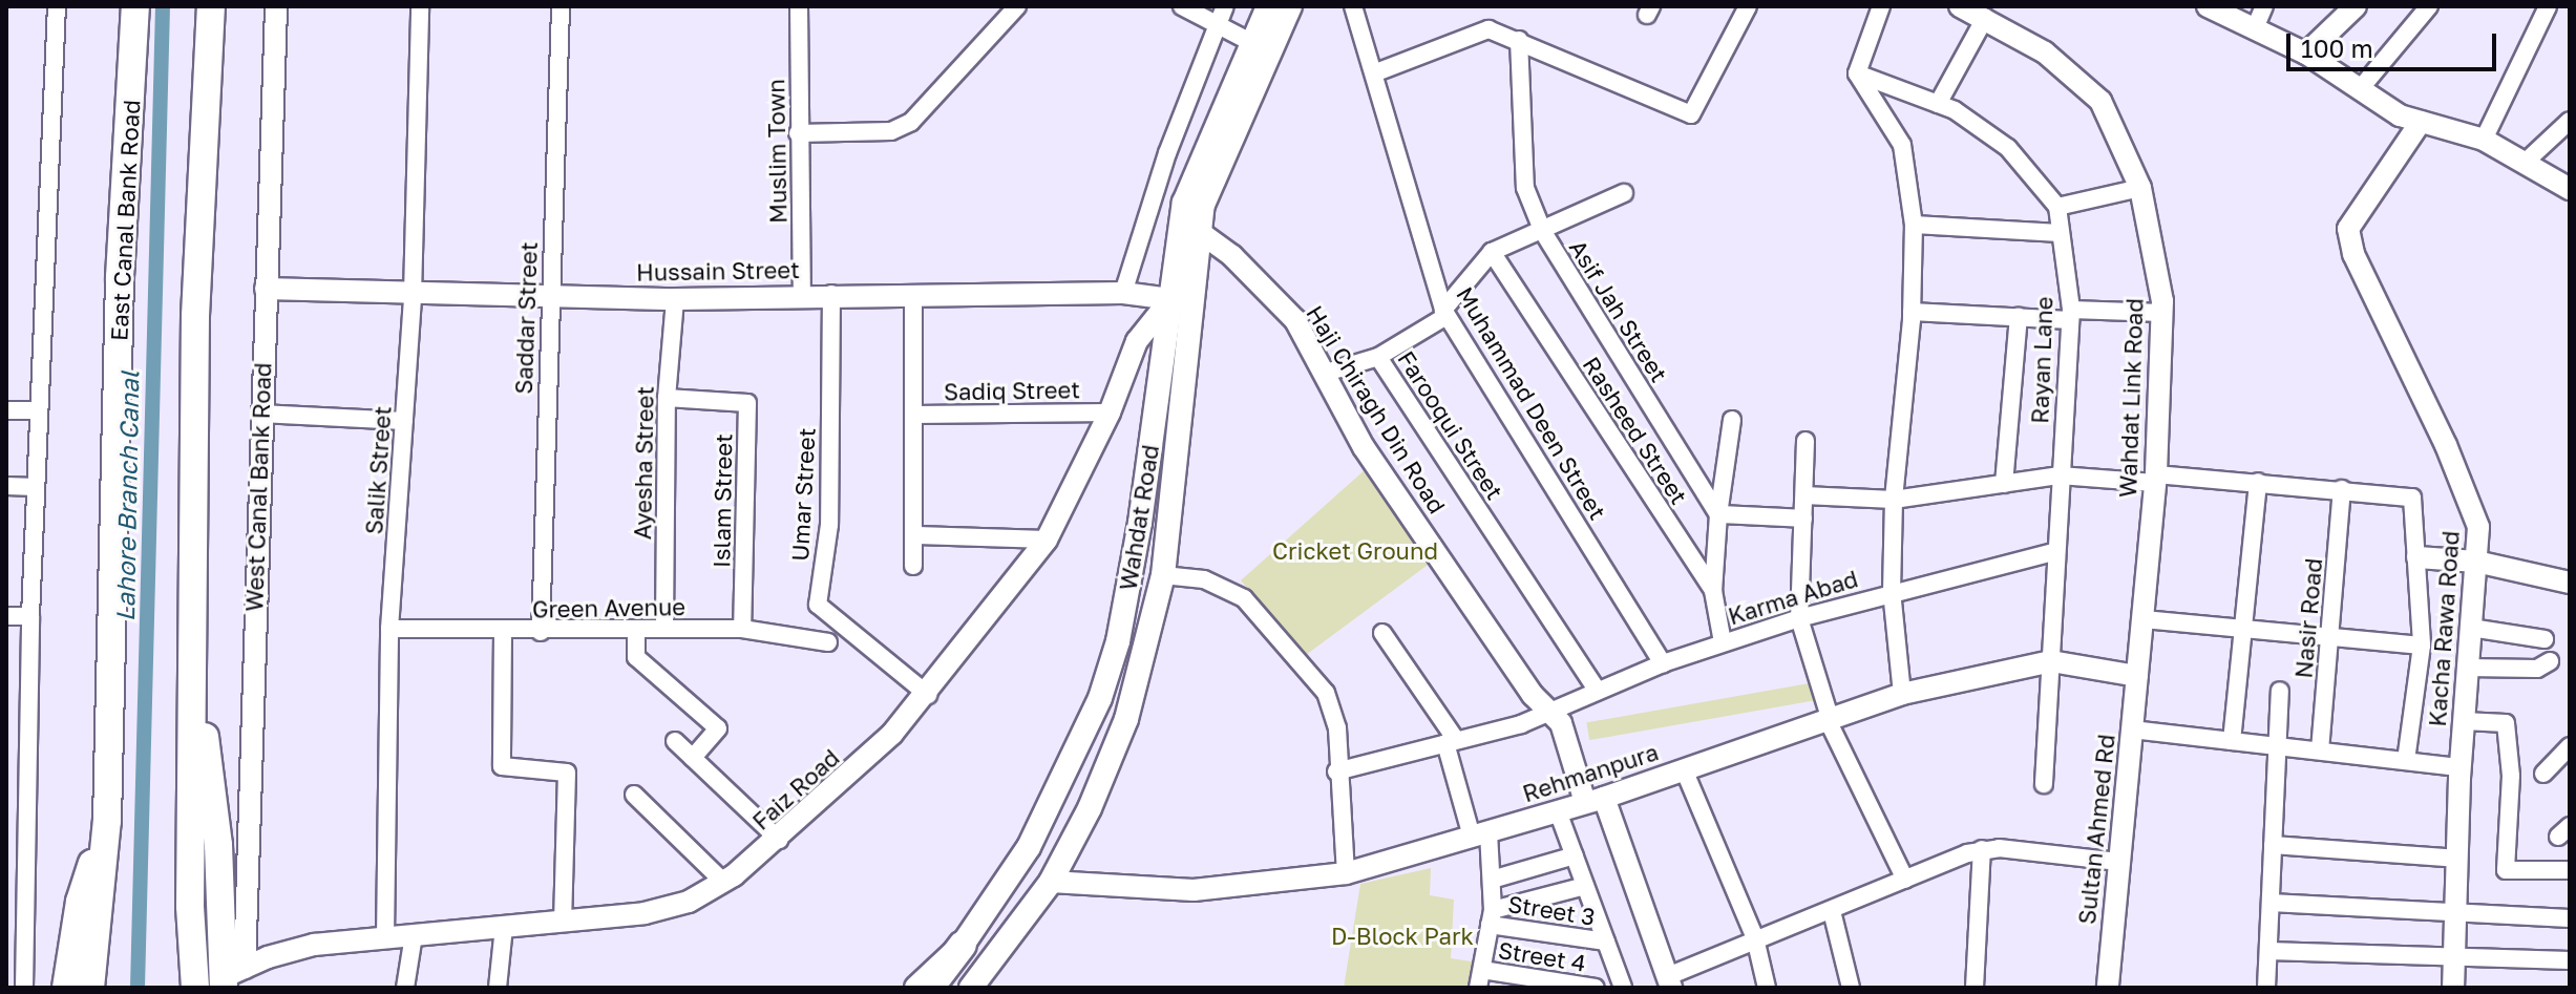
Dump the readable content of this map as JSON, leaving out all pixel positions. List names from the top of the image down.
{
  "streets": {
    "main road": ["East Canal Bank Road", "Wahdat Road"],
    "street": [
      "Muslim Town",
      "Hussain Street",
      "Asif Jah Street",
      "Saddar Street",
      "Rayan Lane",
      "Sadiq Street",
      "Wahdat Link Road",
      "Muhammad Deen Street",
      "Haji Chiragh Din Road",
      "Farooqui Street",
      "Rasheed Street",
      "Ayesha Street",
      "Salik Street",
      "West Canal Bank Road",
      "Umar Street",
      "Islam Street",
      "Karma Abad",
      "Green Avenue",
      "Nasir Road",
      "Kacha Rawa Road",
      "Rehmanpura",
      "Faiz Road",
      "Sultan Ahmed Rd",
      "Street 3",
      "Street 4"
    ]
  },
  "crossings": [
    ["Muslim Town", "Hussain Street"],
    ["Hussain Street", "Saddar Street"],
    ["Hussain Street", "Ayesha Street"],
    ["Hussain Street", "Salik Street"],
    ["Hussain Street", "West Canal Bank Road"],
    ["Hussain Street", "Umar Street"],
    ["Hussain Street", "Wahdat Road"],
    ["Hussain Street", "Faiz Road"],
    ["Asif Jah Street", "Farooqui Street"],
    ["Saddar Street", "Green Avenue"],
    ["Rayan Lane", "Karma Abad"],
    ["Rayan Lane", "Rehmanpura"],
    ["Sadiq Street", "Faiz Road"],
    ["Wahdat Link Road", "Rehmanpura"],
    ["Wahdat Link Road", "Sultan Ahmed Rd"],
    ["Muhammad Deen Street", "Farooqui Street"],
    ["Muhammad Deen Street", "Karma Abad"],
    ["Haji Chiragh Din Road", "Wahdat Road"],
    ["Haji Chiragh Din Road", "Karma Abad"],
    ["Haji Chiragh Din Road", "Rehmanpura"],
    ["Farooqui Street", "Rasheed Street"],
    ["Farooqui Street", "Karma Abad"],
    ["Rasheed Street", "Karma Abad"],
    ["Ayesha Street", "Islam Street"],
    ["Ayesha Street", "Green Avenue"],
    ["Salik Street", "Green Avenue"],
    ["Salik Street", "Faiz Road"],
    ["West Canal Bank Road", "Faiz Road"],
    ["Umar Street", "Faiz Road"],
    ["Islam Street", "Green Avenue"],
    ["Wahdat Road", "Rehmanpura"],
    ["Wahdat Road", "Faiz Road"],
    ["Rehmanpura", "Sultan Ahmed Rd"]
  ],
  "water": ["Lahore Branch Canal"],
  "parks": ["Cricket Ground", "D-Block Park"],
  "scale_bar": "100 m"
}
